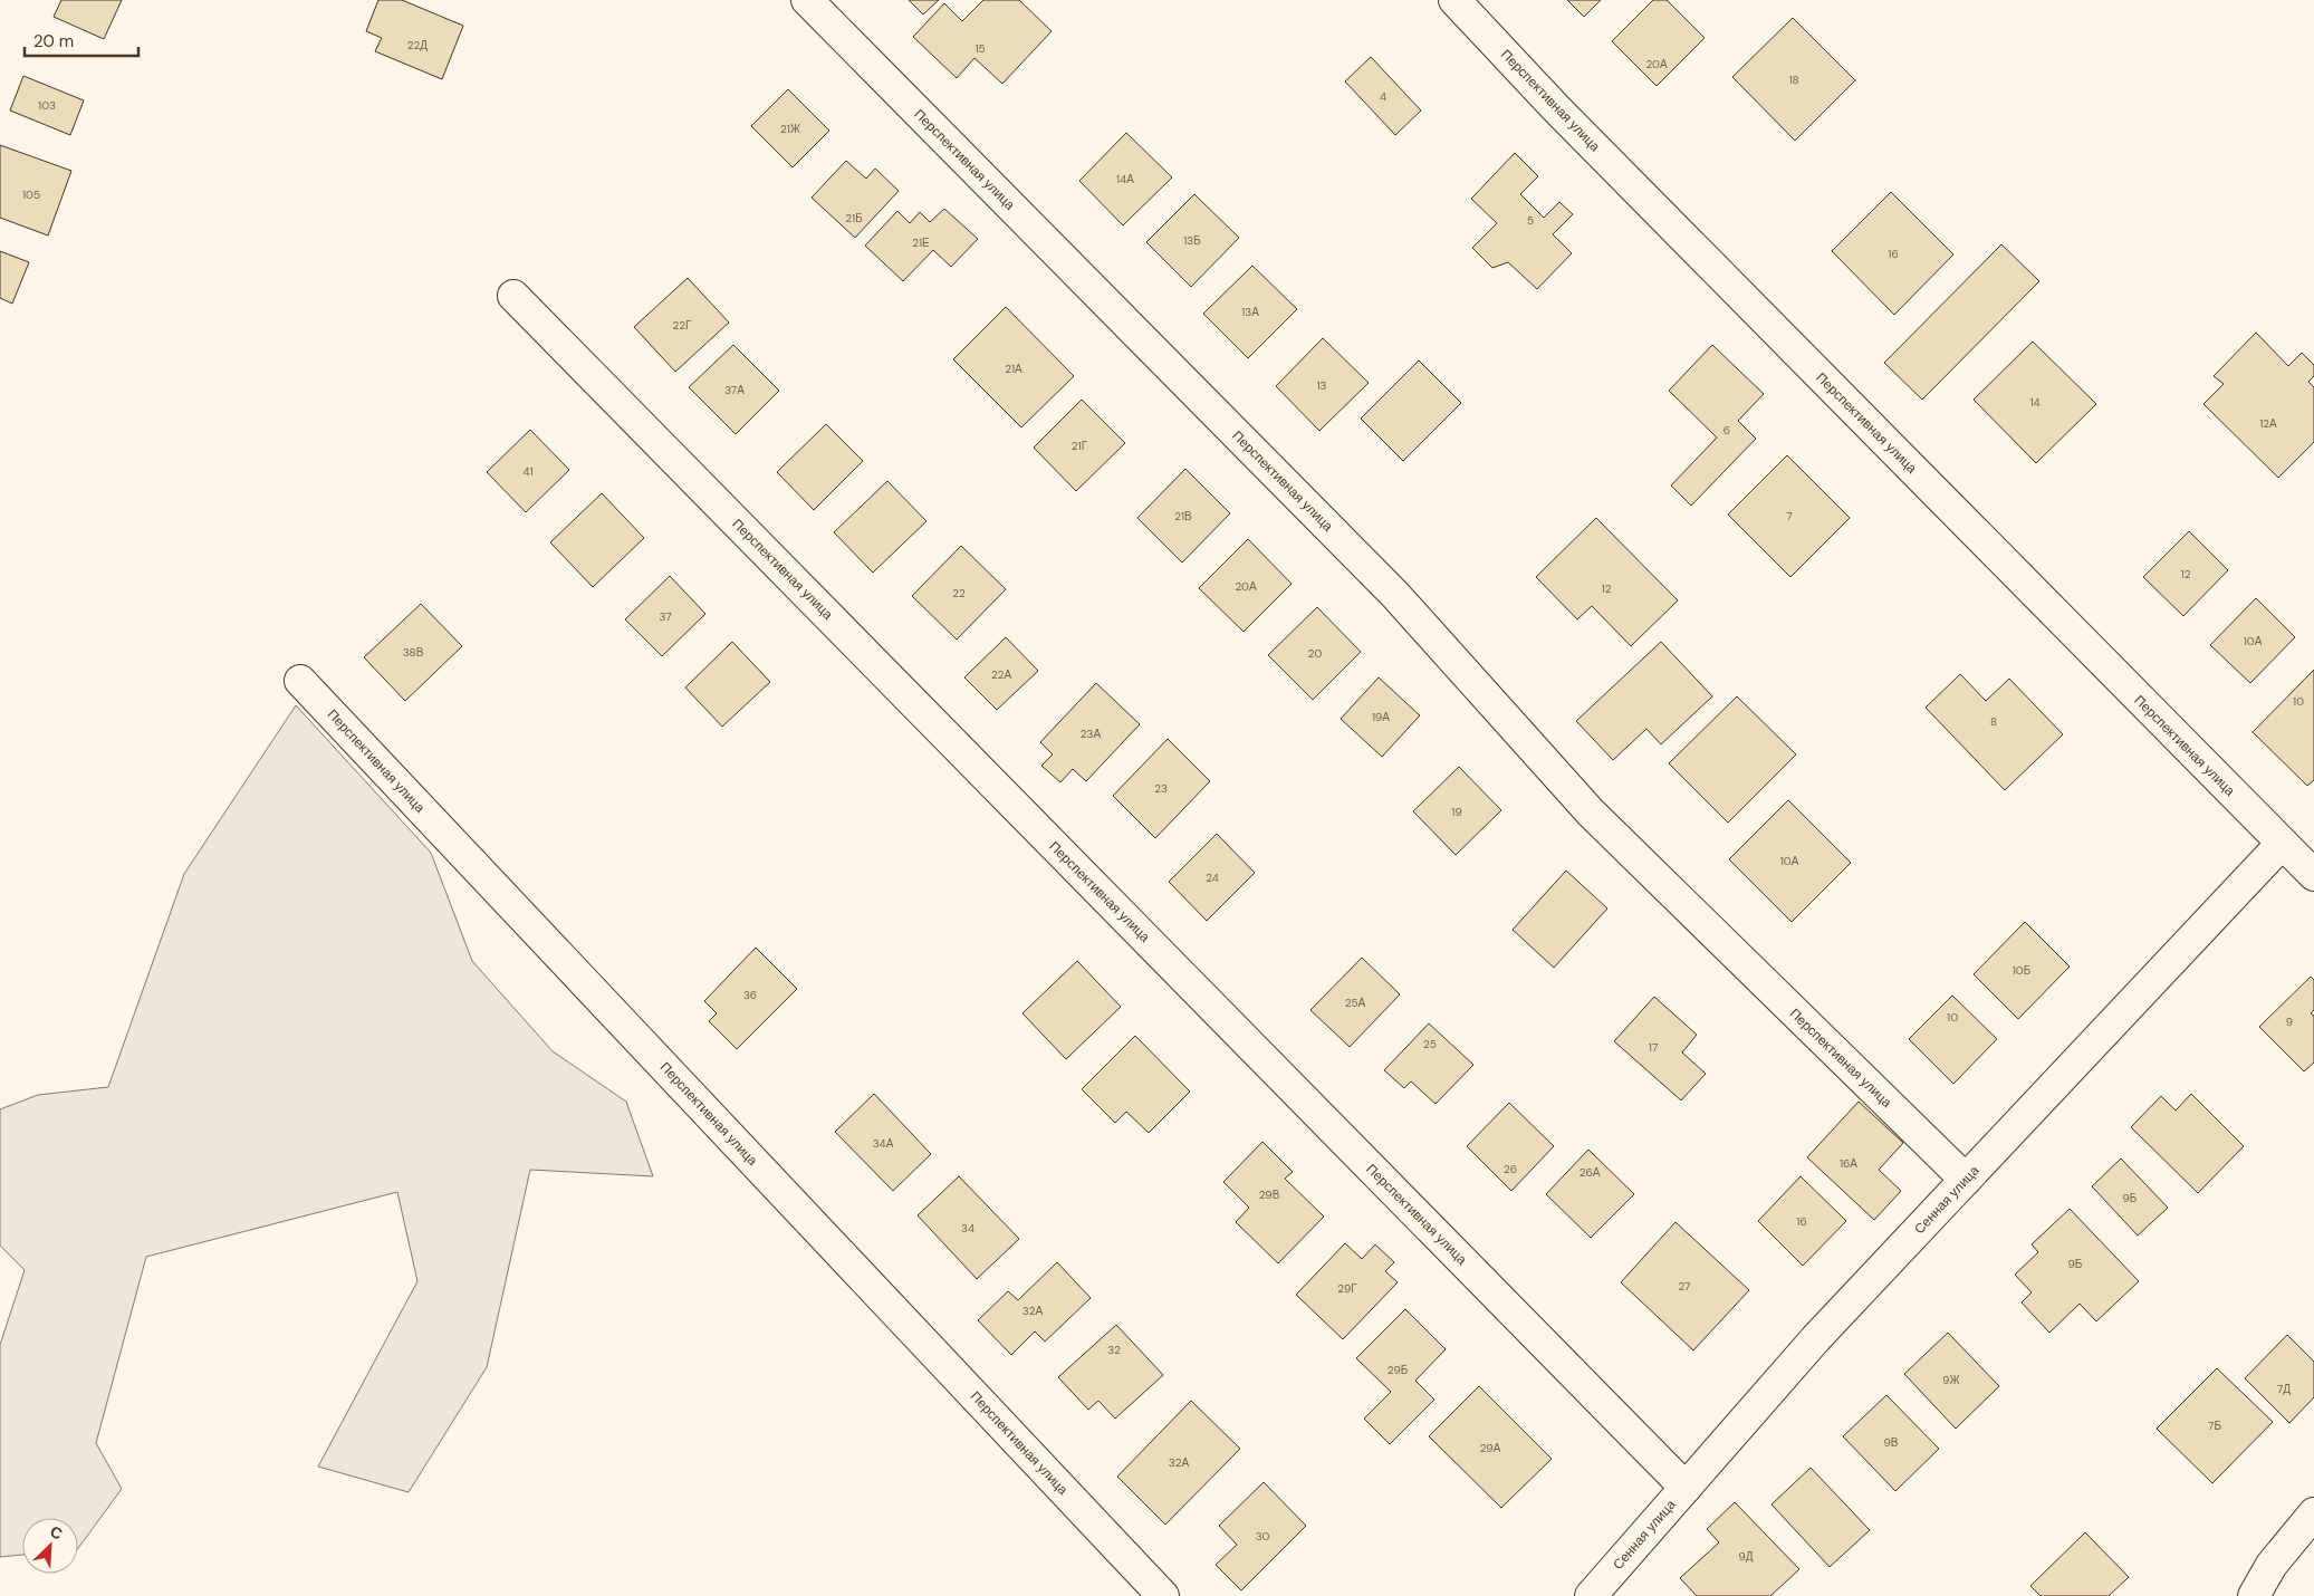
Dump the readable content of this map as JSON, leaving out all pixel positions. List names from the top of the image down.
{
  "streets": {
    "street": ["Перспективная улица", "Сенная улица"]
  },
  "crossings": [
    ["Перспективная улица", "Сенная улица"]
  ],
  "house_numbers": [
    "22Д",
    "15",
    "20А",
    "18",
    "4",
    "103",
    "21Ж",
    "14А",
    "105",
    "21Б",
    "5",
    "13Б",
    "21Е",
    "16",
    "13А",
    "22Г",
    "21А",
    "13",
    "37А",
    "14",
    "12А",
    "6",
    "21Г",
    "41",
    "21В",
    "7",
    "12",
    "20А",
    "12",
    "22",
    "37",
    "10А",
    "38В",
    "20",
    "22А",
    "10",
    "19А",
    "8",
    "23А",
    "23",
    "19",
    "10А",
    "24",
    "10Б",
    "36",
    "25А",
    "10",
    "9",
    "25",
    "17",
    "34А",
    "16А",
    "26",
    "26А",
    "29В",
    "9Б",
    "16",
    "34",
    "9Б",
    "27",
    "29Г",
    "32А",
    "32",
    "29Б",
    "9Ж",
    "7Д",
    "7Б",
    "9В",
    "29А",
    "32А",
    "30",
    "9Д"
  ],
  "scale_bar": "20 m",
  "north": "top right"
}
